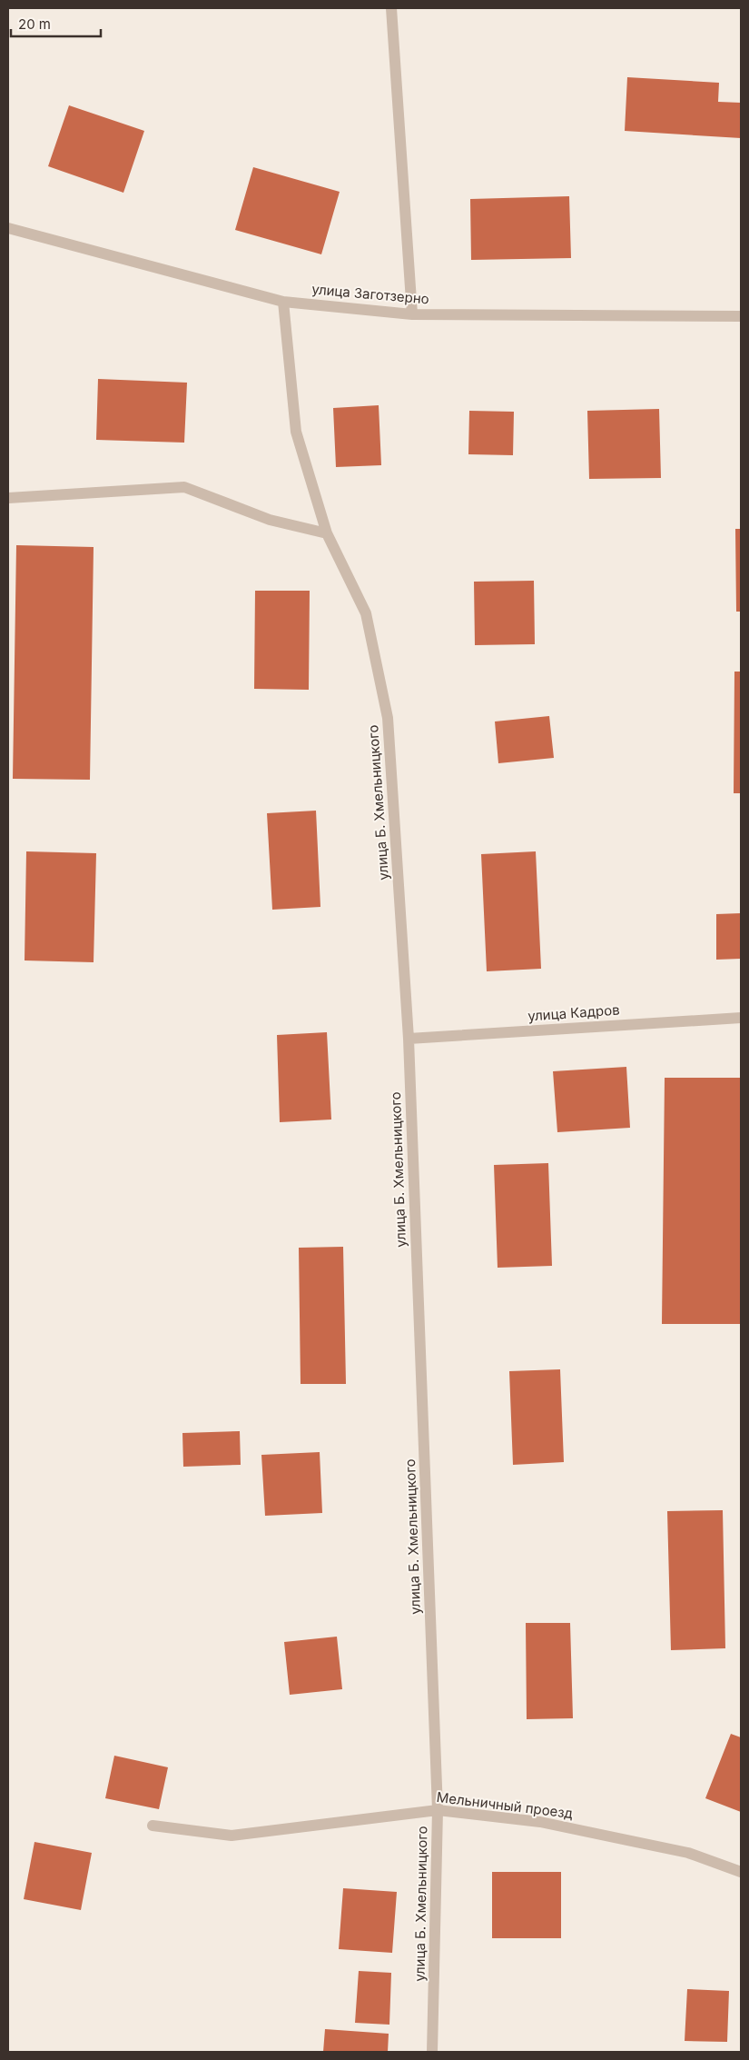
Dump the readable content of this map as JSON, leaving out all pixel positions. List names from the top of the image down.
{
  "streets": {
    "street": [
      "улица Заготзерно",
      "улица Б. Хмельницкого",
      "улица Кадров",
      "Мельничный проезд"
    ]
  },
  "crossings": [
    ["улица Заготзерно", "улица Б. Хмельницкого"],
    ["улица Б. Хмельницкого", "улица Кадров"],
    ["улица Б. Хмельницкого", "Мельничный проезд"]
  ],
  "scale_bar": "20 m"
}
